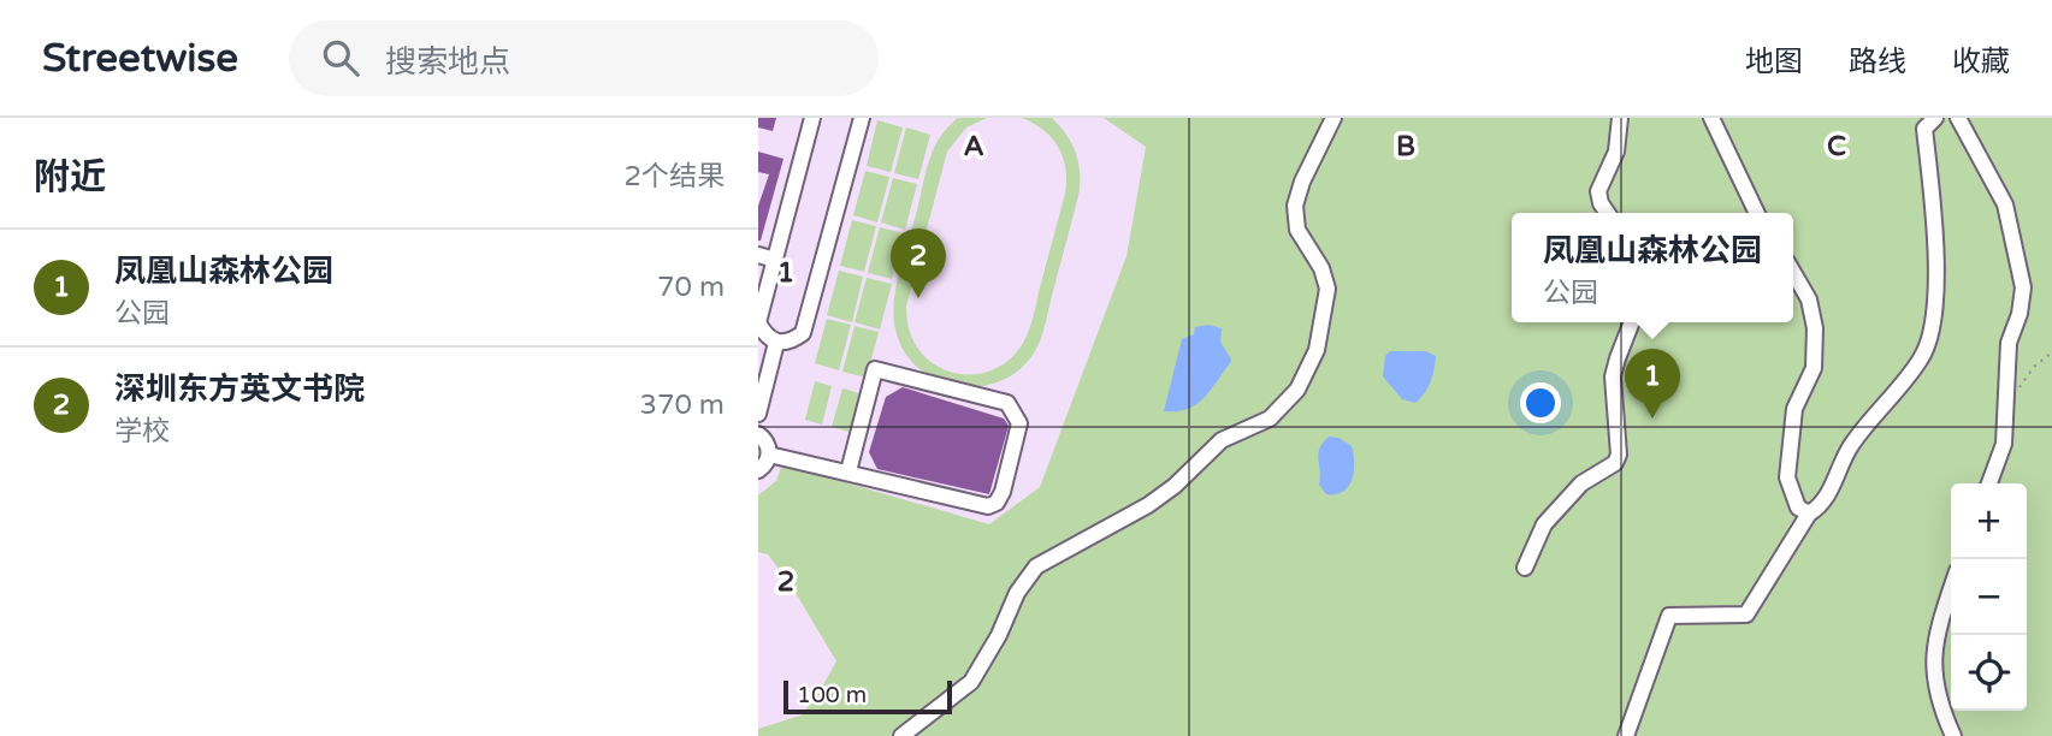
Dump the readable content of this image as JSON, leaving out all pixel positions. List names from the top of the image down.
{
  "scale_bar": "100 m",
  "page": {
    "header": "Streetwise",
    "search": "搜索地点",
    "nav": ["地图", "路线", "收藏"],
    "heading": ["附近", "2个结果"],
    "popup": ["凤凰山森林公园", "公园"],
    "list": [
      {
        "mark": "1",
        "name": "凤凰山森林公园",
        "note": "公园",
        "value": "70 m"
      },
      {
        "mark": "2",
        "name": "深圳东方英文书院",
        "note": "学校",
        "value": "370 m"
      }
    ],
    "pins": ["2", "1"],
    "map_buttons": ["+", "−"],
    "scale": "100 m"
  },
  "grid": {
    "columns": ["A", "B", "C"],
    "rows": ["1", "2"]
  }
}
